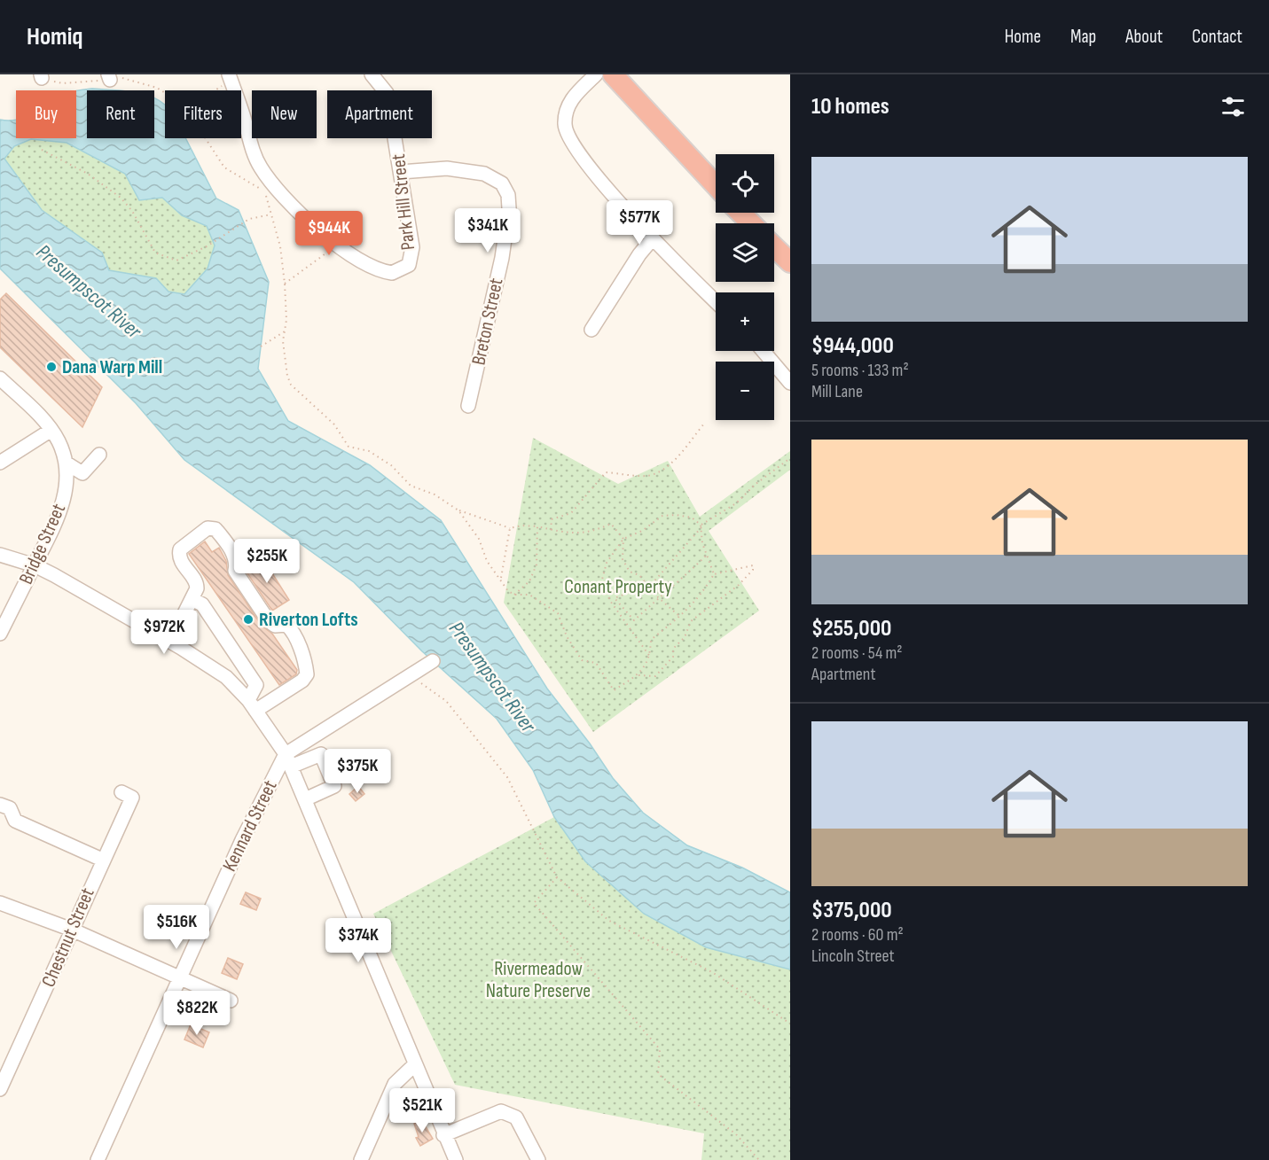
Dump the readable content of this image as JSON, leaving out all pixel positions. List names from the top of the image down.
{
  "streets": {
    "street": [
      "Park Hill Street",
      "Breton Street",
      "Bridge Street",
      "Kennard Street",
      "Chestnut Street"
    ]
  },
  "crossings": [
    ["Park Hill Street", "Breton Street"]
  ],
  "water": ["Presumpscot River"],
  "parks": ["Conant Property", "Rivermeadow Nature Preserve"],
  "places": ["Dana Warp Mill", "Riverton Lofts"],
  "page": {
    "header": "Homiq",
    "nav": [
      "Home",
      "Map",
      "About",
      "Contact"
    ],
    "heading": "10 homes",
    "chip": [
      "Buy",
      "Rent",
      "Filters",
      "New",
      "Apartment"
    ],
    "list": [
      {
        "name": "$944,000",
        "note": "5 rooms · 133 m² · Mill Lane"
      },
      {
        "name": "$255,000",
        "note": "2 rooms · 54 m² · Apartment"
      },
      {
        "name": "$375,000",
        "note": "2 rooms · 60 m² · Lincoln Street"
      }
    ],
    "map_buttons": ["+", "−"],
    "price": [
      "$577K",
      "$341K",
      "$944K",
      "$255K",
      "$972K",
      "$375K",
      "$516K",
      "$374K",
      "$822K",
      "$521K"
    ]
  }
}
